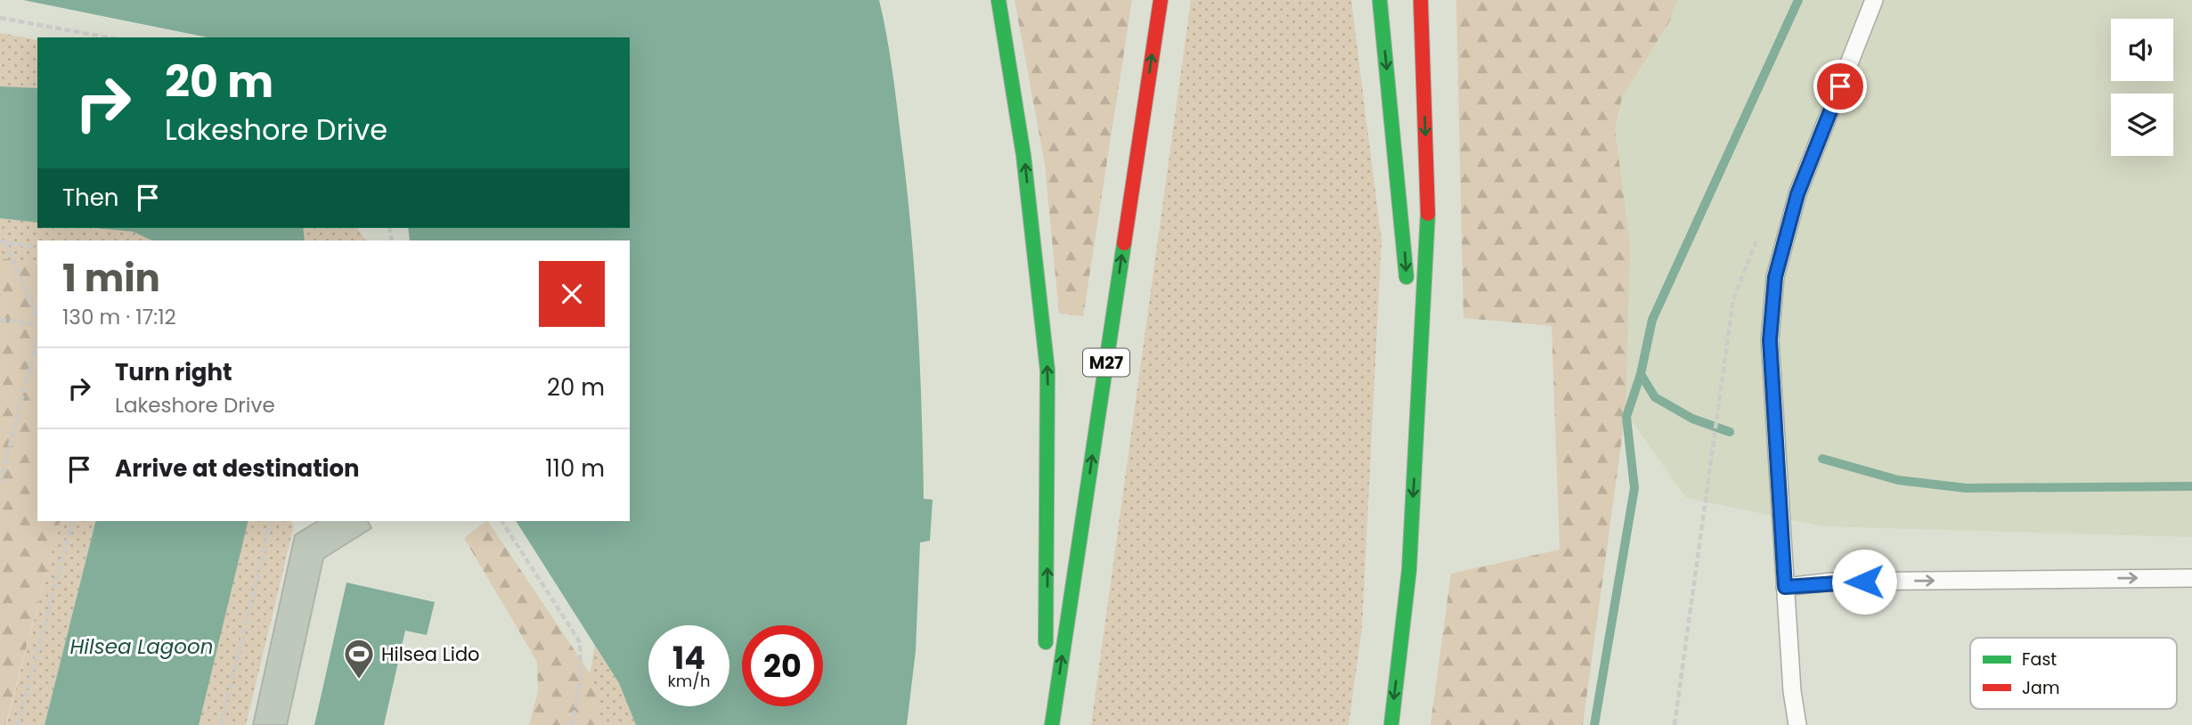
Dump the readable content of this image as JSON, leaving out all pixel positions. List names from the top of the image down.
{
  "streets": {
    "highway": ["M27"]
  },
  "water": ["Hilsea Lagoon"],
  "places": {
    "sports": ["Hilsea Lido"]
  },
  "legend": ["Fast", "Jam"],
  "page": {
    "turn": ["20 m", "Lakeshore Drive"],
    "then": "Then",
    "heading": ["1 min", "130 m · 17:12"],
    "list": [
      {
        "name": "Turn right",
        "note": "Lakeshore Drive",
        "value": "20 m"
      },
      {
        "name": "Arrive at destination",
        "value": "110 m"
      }
    ],
    "speed": "14 km/h",
    "limit": "20"
  }
}
